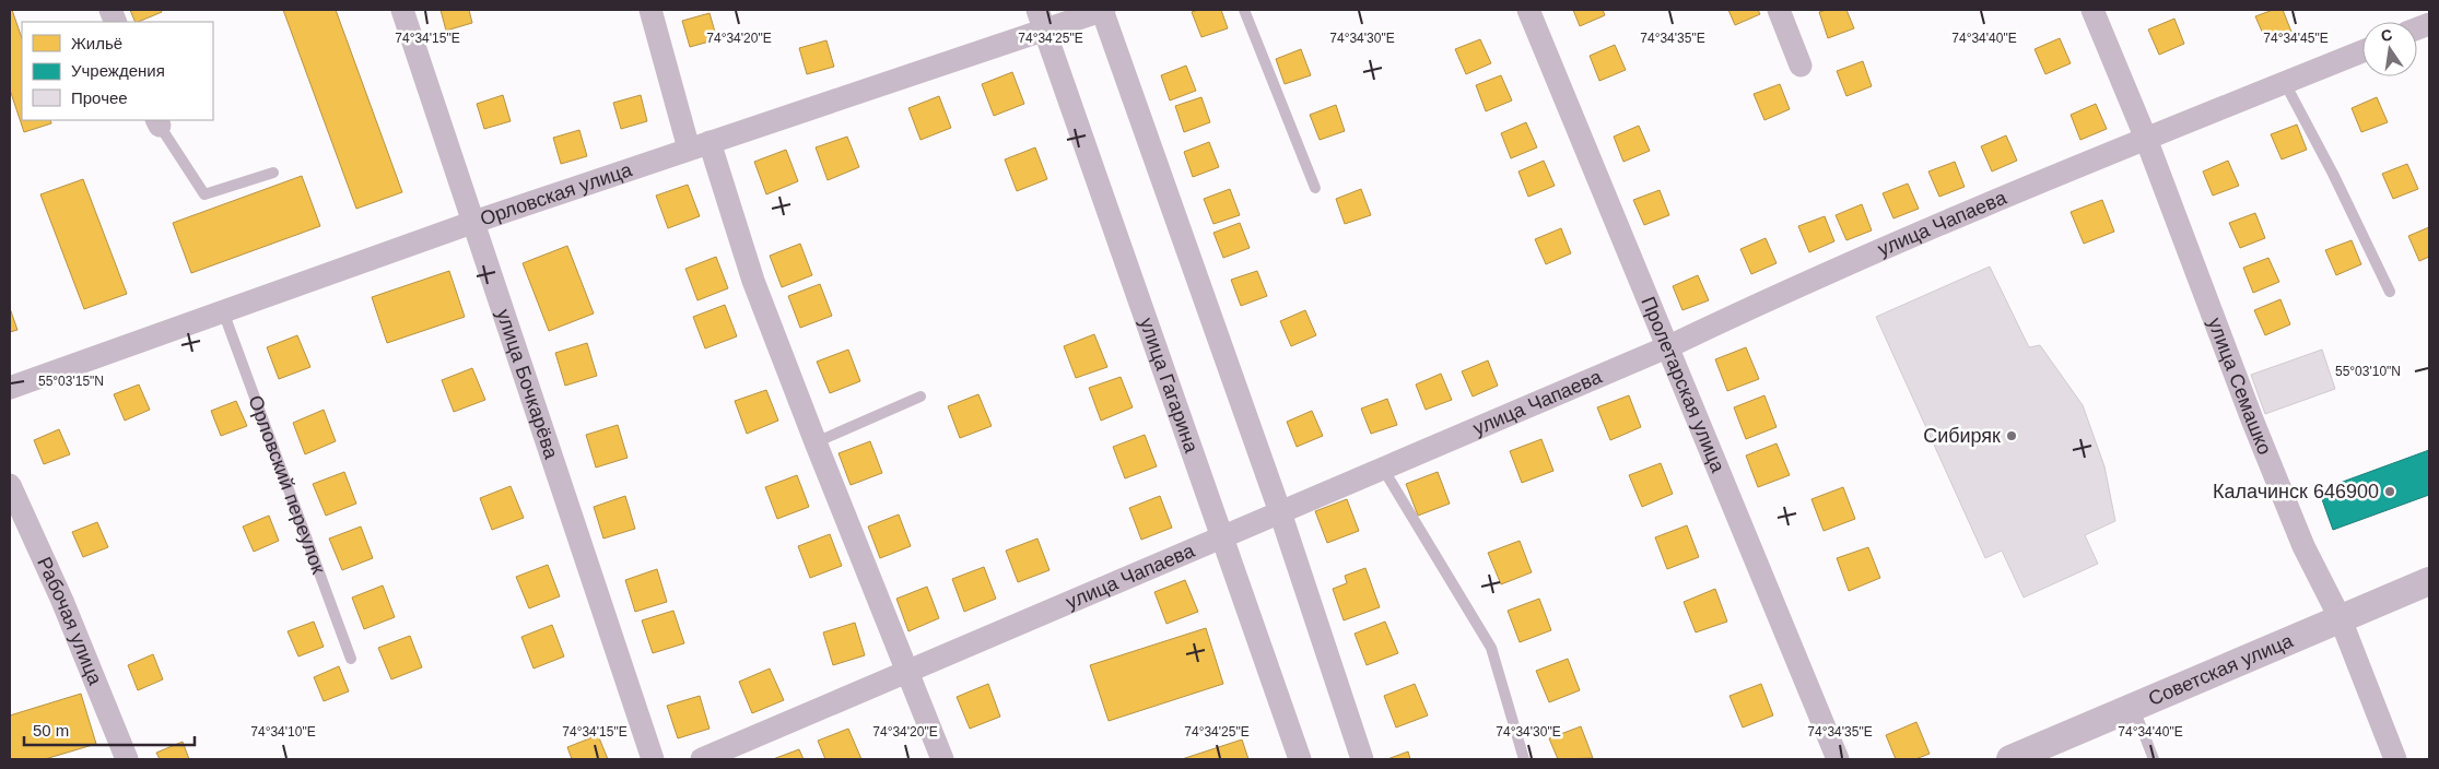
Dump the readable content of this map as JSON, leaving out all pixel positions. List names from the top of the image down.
{
  "streets": {
    "street": [
      "Орловская улица",
      "улица Чапаева",
      "улица Бочкарёва",
      "улица Гагарина",
      "Пролетарская улица",
      "улица Семашко",
      "Рабочая улица",
      "Советская улица"
    ],
    "lane": ["Орловский переулок"]
  },
  "crossings": [
    ["Орловская улица", "улица Бочкарёва"],
    ["Орловская улица", "улица Гагарина"],
    ["Орловская улица", "Орловский переулок"],
    ["улица Чапаева", "улица Гагарина"],
    ["улица Чапаева", "Пролетарская улица"],
    ["улица Чапаева", "улица Семашко"],
    ["улица Семашко", "Советская улица"]
  ],
  "places": ["Сибиряк", "Калачинск 646900"],
  "legend": ["Жильё", "Учреждения", "Прочее"],
  "scale_bar": "50 m",
  "north": "top",
  "coordinates": [
    "74°34'15\"E",
    "74°34'20\"E",
    "74°34'25\"E",
    "74°34'30\"E",
    "74°34'35\"E",
    "74°34'40\"E",
    "74°34'45\"E",
    "55°03'10\"N",
    "55°03'15\"N",
    "74°34'10\"E"
  ]
}
